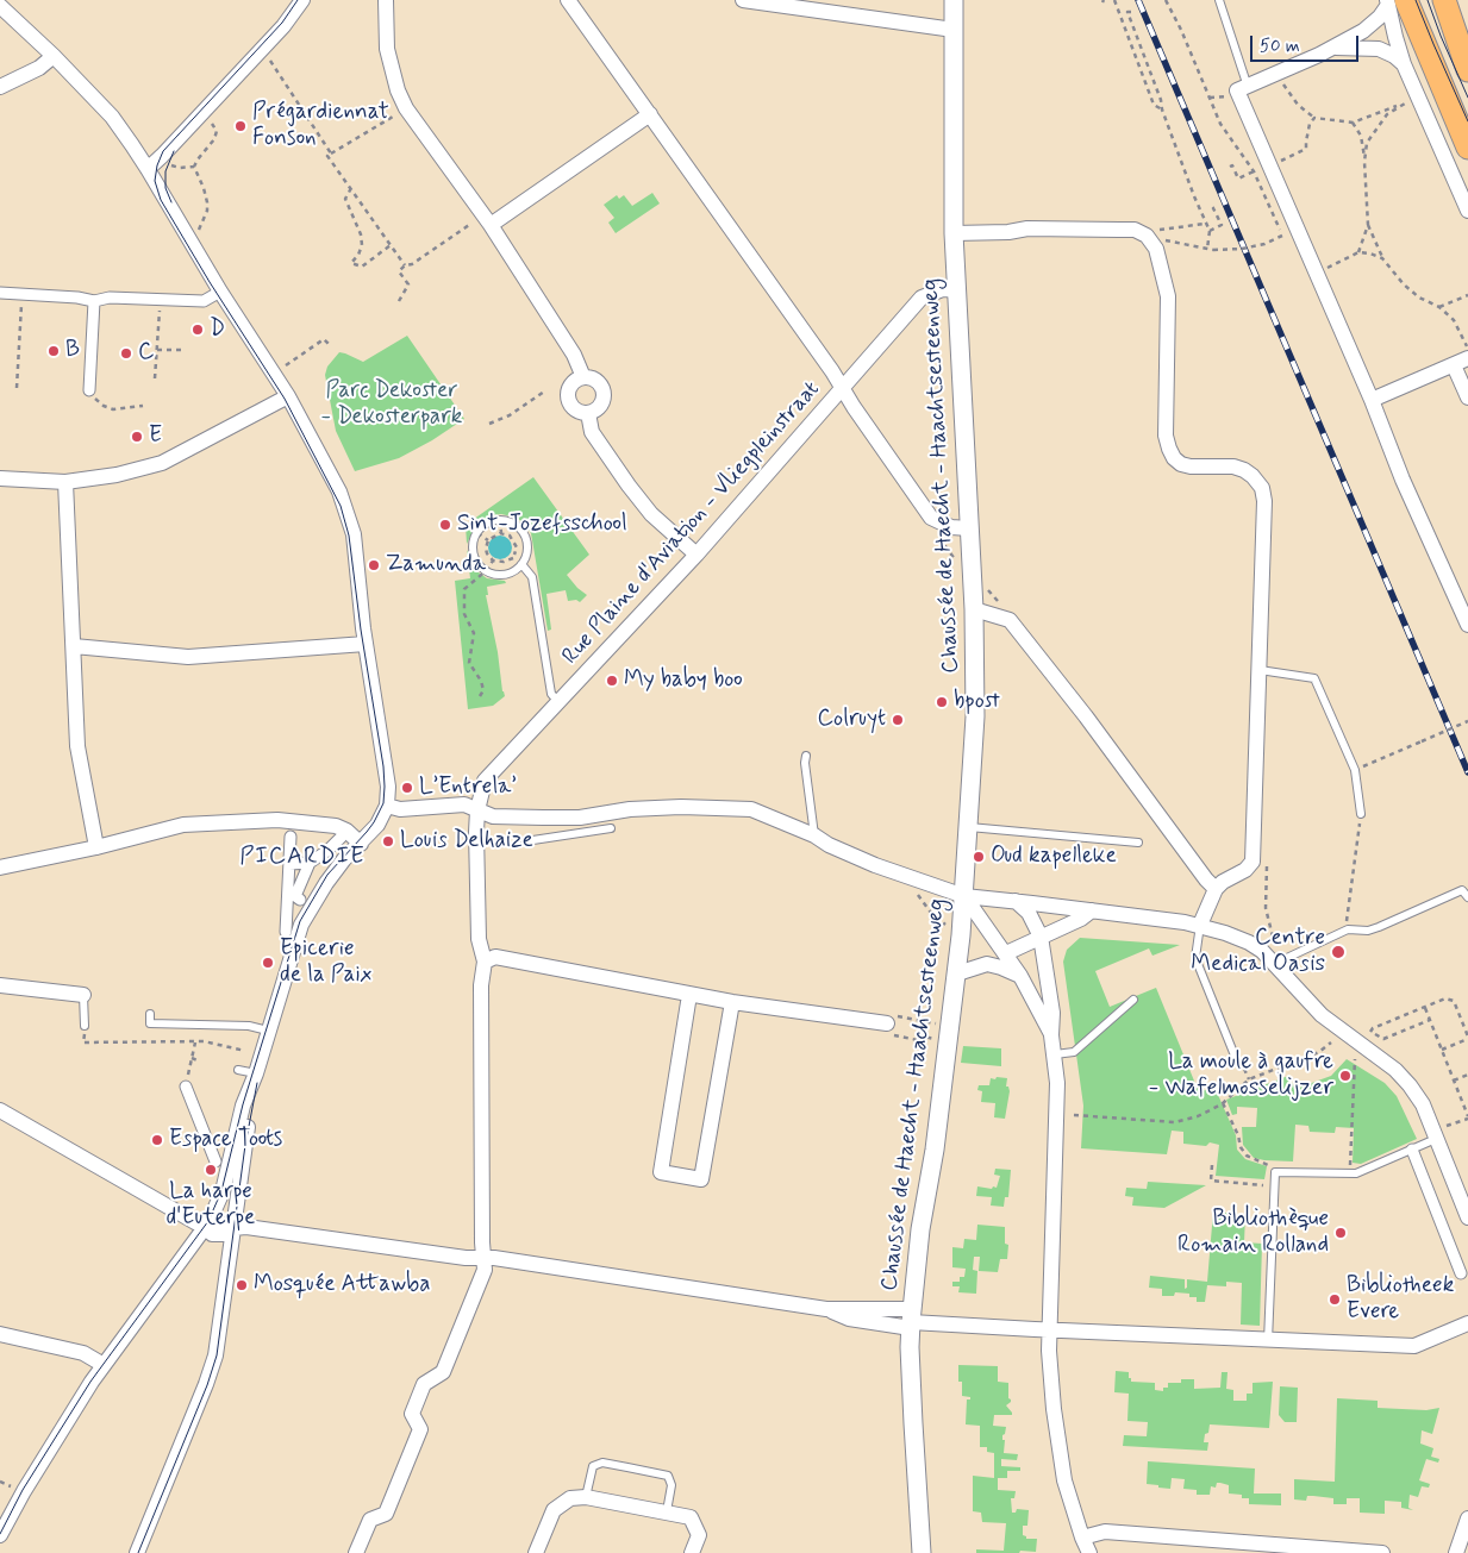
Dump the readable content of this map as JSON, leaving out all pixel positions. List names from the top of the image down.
{
  "streets": {
    "street": ["Chaussée de Haecht - Haachtsesteenweg", "Rue Plaine d'Aviation - Vliegpleinstraat"]
  },
  "crossings": [
    ["Chaussée de Haecht - Haachtsesteenweg", "Rue Plaine d'Aviation - Vliegpleinstraat"]
  ],
  "districts": ["PICARDIE"],
  "parks": ["Parc Dekoster - Dekosterpark"],
  "places": [
    "Prégardiennat Fonson",
    "D",
    "B",
    "C",
    "E",
    "Sint-Jozefsschool",
    "Zamunda",
    "My baby boo",
    "bpost",
    "Colruyt",
    "L’Entrela’",
    "Louis Delhaize",
    "Oud kapelleke",
    "Centre Medical Oasis",
    "Epicerie de la Paix",
    "La moule à gaufre - Wafelmosselijzer",
    "Espace Toots",
    "La harpe d'Euterpe",
    "Bibliothèque Romain Rolland",
    "Mosquée Attawba",
    "Bibliotheek Evere"
  ],
  "scale_bar": "50 m"
}
